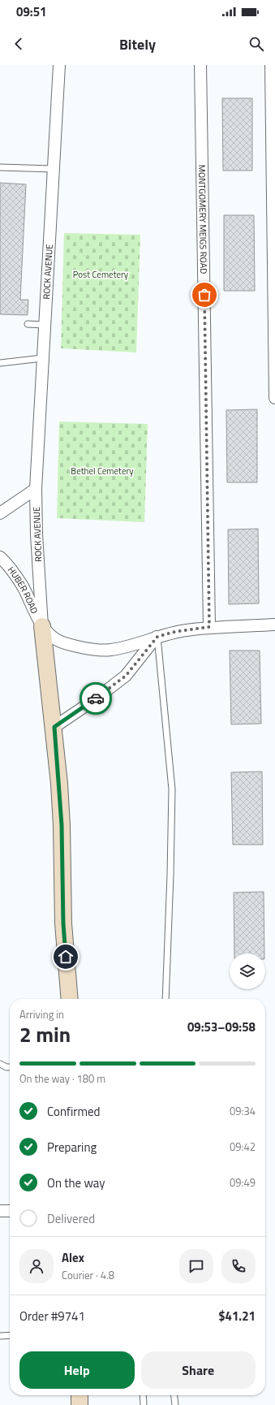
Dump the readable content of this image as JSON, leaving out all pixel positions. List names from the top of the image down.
{
  "streets": {
    "street": ["MONTGOMERY MEIGS ROAD", "ROCK AVENUE", "HUBER ROAD"]
  },
  "crossings": [
    ["ROCK AVENUE", "HUBER ROAD"]
  ],
  "parks": ["Post Cemetery", "Bethel Cemetery"],
  "page": {
    "status": "09:51",
    "header": "Bitely",
    "heading": ["2 min", "Arriving in", "09:53–09:58"],
    "panel": [
      "Alex",
      "Courier · 4.8",
      "Order #9741",
      "$41.21"
    ],
    "bar": "On the way · 180 m",
    "list": [
      ["Confirmed", "09:34"],
      ["Preparing", "09:42"],
      ["On the way", "09:49"],
      "Delivered"
    ],
    "buttons": ["Help", "Share"]
  }
}
